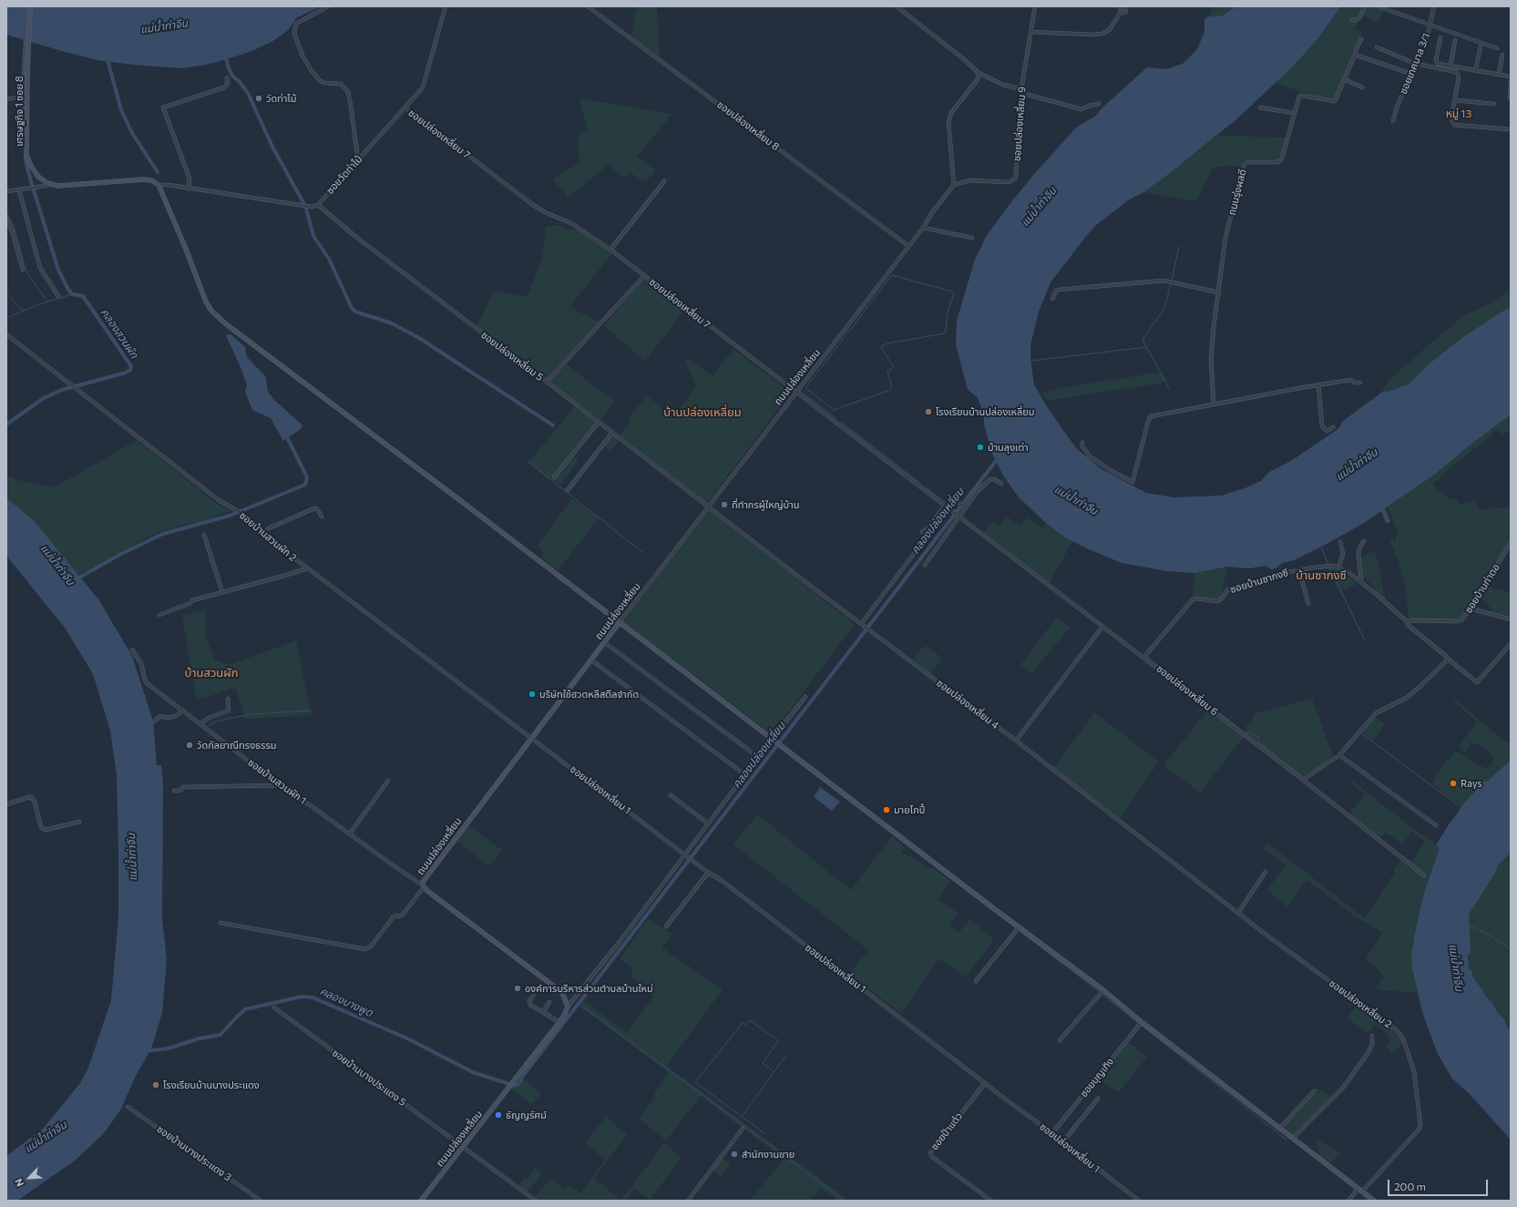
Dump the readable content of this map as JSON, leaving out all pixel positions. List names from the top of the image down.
{
  "streets": {
    "street": [
      "ซอยเทศบาล 3/1",
      "เศรษฐกิจ 1 ซอย 8",
      "ซอยปล่องเหลี่ยม 9",
      "ซอยปล่องเหลี่ยม 8",
      "ซอยปล่องเหลี่ยม 7",
      "ซอยวัดท่าไม้",
      "ถนนรุ่งผลดี",
      "ซอยปล่องเหลี่ยม 5",
      "ถนนปล่องเหลี่ยม",
      "ซอยบ้านสวนผัก 2",
      "ซอยบ้านซากงซี",
      "ซอยบ้านท่าตอ",
      "ซอยปล่องเหลี่ยม 6",
      "ซอยปล่องเหลี่ยม 4",
      "ซอยบ้านสวนผัก 1",
      "ซอยปล่องเหลี่ยม 1",
      "ซอยปล่องเหลี่ยม 2",
      "ซอยบ้านบางประแดง 5",
      "ซอยบุญเทิง",
      "ซอยป้าแต๋ว",
      "ซอยบ้านบางประแดง 3"
    ]
  },
  "crossings": [
    ["ซอยปล่องเหลี่ยม 9", "ถนนปล่องเหลี่ยม"],
    ["ซอยปล่องเหลี่ยม 8", "ถนนปล่องเหลี่ยม"],
    ["ซอยปล่องเหลี่ยม 7", "ซอยวัดท่าไม้"],
    ["ซอยปล่องเหลี่ยม 7", "ถนนปล่องเหลี่ยม"],
    ["ซอยปล่องเหลี่ยม 7", "ซอยปล่องเหลี่ยม 6"],
    ["ซอยวัดท่าไม้", "ซอยปล่องเหลี่ยม 5"],
    ["ซอยปล่องเหลี่ยม 5", "ถนนปล่องเหลี่ยม"],
    ["ซอยปล่องเหลี่ยม 5", "ซอยปล่องเหลี่ยม 4"],
    ["ถนนปล่องเหลี่ยม", "ซอยบ้านสวนผัก 2"],
    ["ถนนปล่องเหลี่ยม", "ซอยปล่องเหลี่ยม 4"],
    ["ถนนปล่องเหลี่ยม", "ซอยบ้านสวนผัก 1"],
    ["ถนนปล่องเหลี่ยม", "ซอยปล่องเหลี่ยม 1"],
    ["ถนนปล่องเหลี่ยม", "ซอยบ้านบางประแดง 5"],
    ["ซอยบ้านสวนผัก 2", "ซอยปล่องเหลี่ยม 1"],
    ["ซอยบ้านซากงซี", "ซอยบ้านท่าตอ"],
    ["ซอยบ้านซากงซี", "ซอยปล่องเหลี่ยม 6"],
    ["ซอยปล่องเหลี่ยม 4", "ซอยปล่องเหลี่ยม 2"],
    ["ซอยปล่องเหลี่ยม 1", "ซอยบุญเทิง"],
    ["ซอยปล่องเหลี่ยม 1", "ซอยป้าแต๋ว"]
  ],
  "districts": [
    "หมู่ 13",
    "บ้านปล่องเหลี่ยม",
    "บ้านซากงซี",
    "บ้านสวนผัก"
  ],
  "water": [
    "แม่น้ำท่าจีน",
    "คลองสวนผัก",
    "คลองปล่องเหลี่ยม",
    "คลองบางพูด"
  ],
  "places": [
    "วัดท่าไม้",
    "โรงเรียนบ้านปล่องเหลี่ยม",
    "บ้านลุงเต่า",
    "ที่ทำกรผู้ใหญ่บ้าน",
    "บริษัทใช้ฮวดหลีสตีลจำกัด",
    "วัดกัลยาณีทรงธรรม",
    "Rays",
    "มายโกปี้",
    "องค์การบริหารส่วนตำบลบ้านใหม่",
    "โรงเรียนบ้านบางประแดง",
    "ธัญญรัศม์",
    "สำนักงานขาย"
  ],
  "scale_bar": "200 m",
  "north": "bottom left"
}
